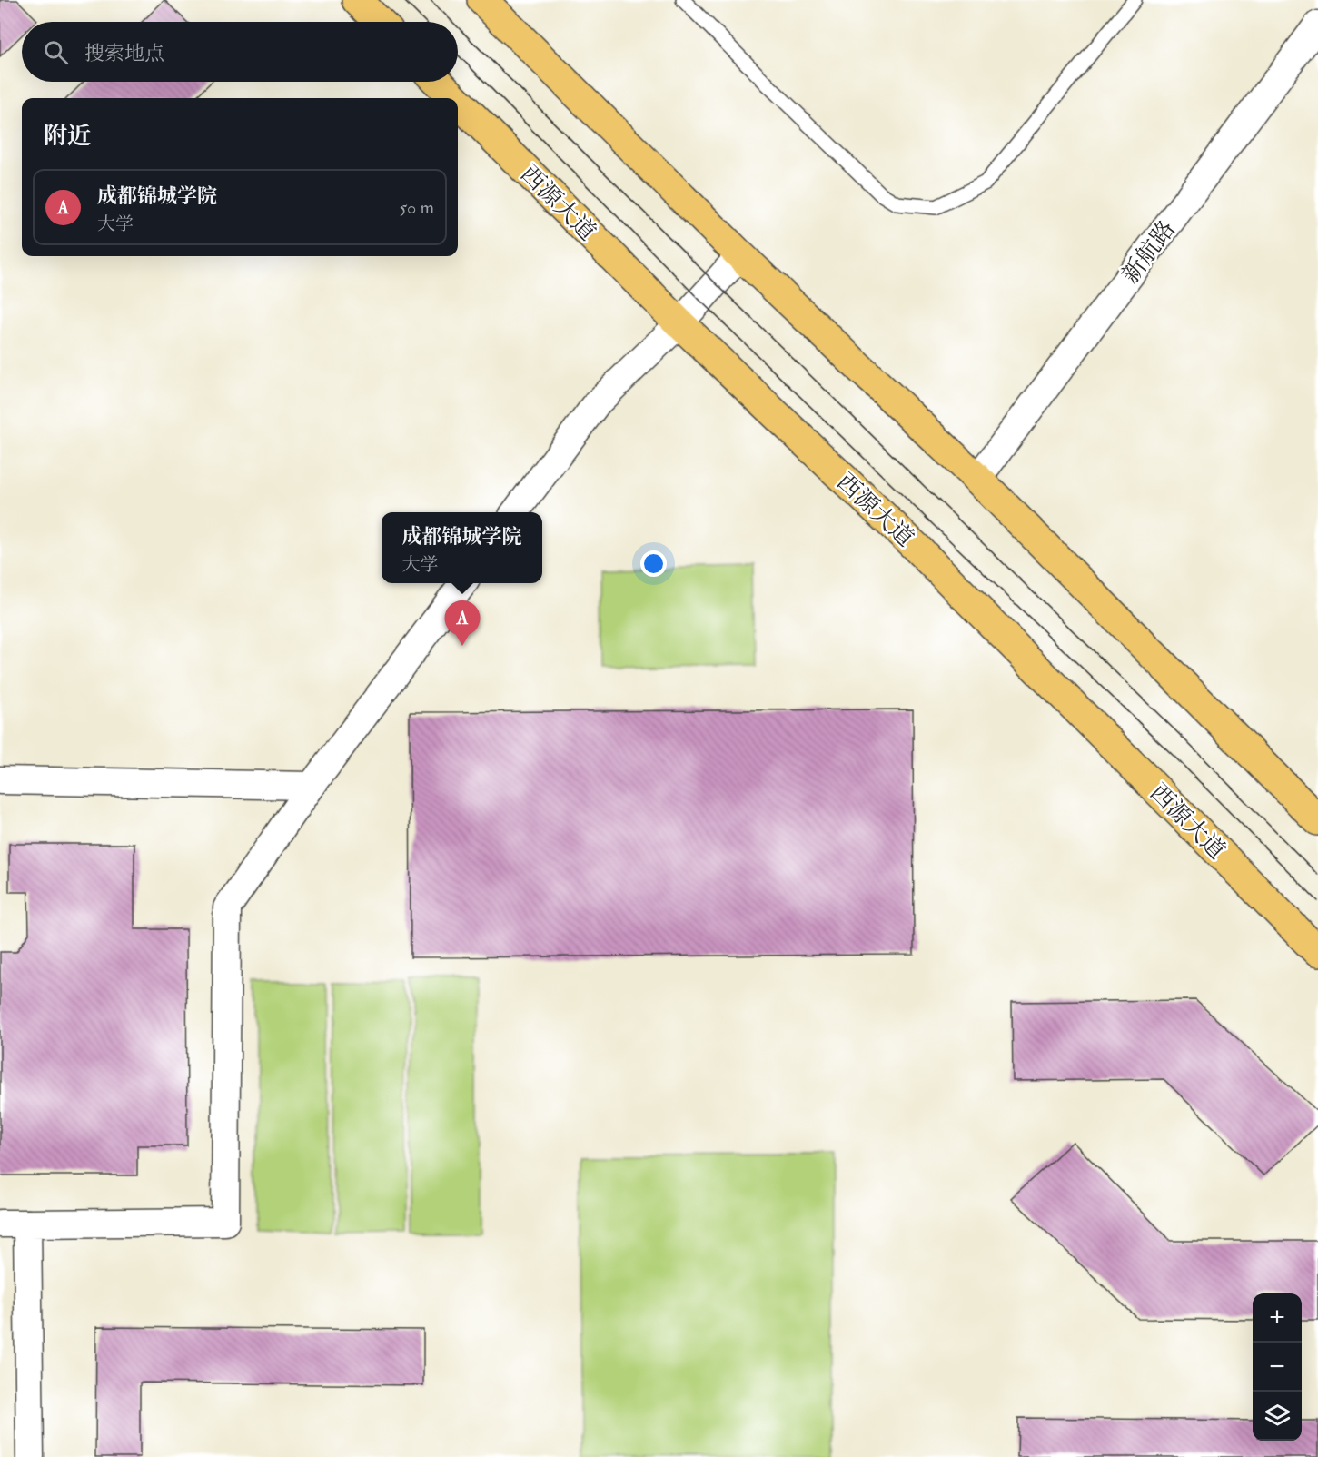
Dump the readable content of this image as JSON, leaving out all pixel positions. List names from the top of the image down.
{
  "streets": {
    "main road": ["西源大道"],
    "street": ["新航路"]
  },
  "page": {
    "search": "搜索地点",
    "heading": "附近",
    "list": [
      {
        "mark": "A",
        "name": "成都锦城学院",
        "note": "大学",
        "value": "50 m"
      }
    ],
    "popup": ["成都锦城学院", "大学"],
    "pins": "A",
    "map_buttons": ["+", "−"]
  }
}
